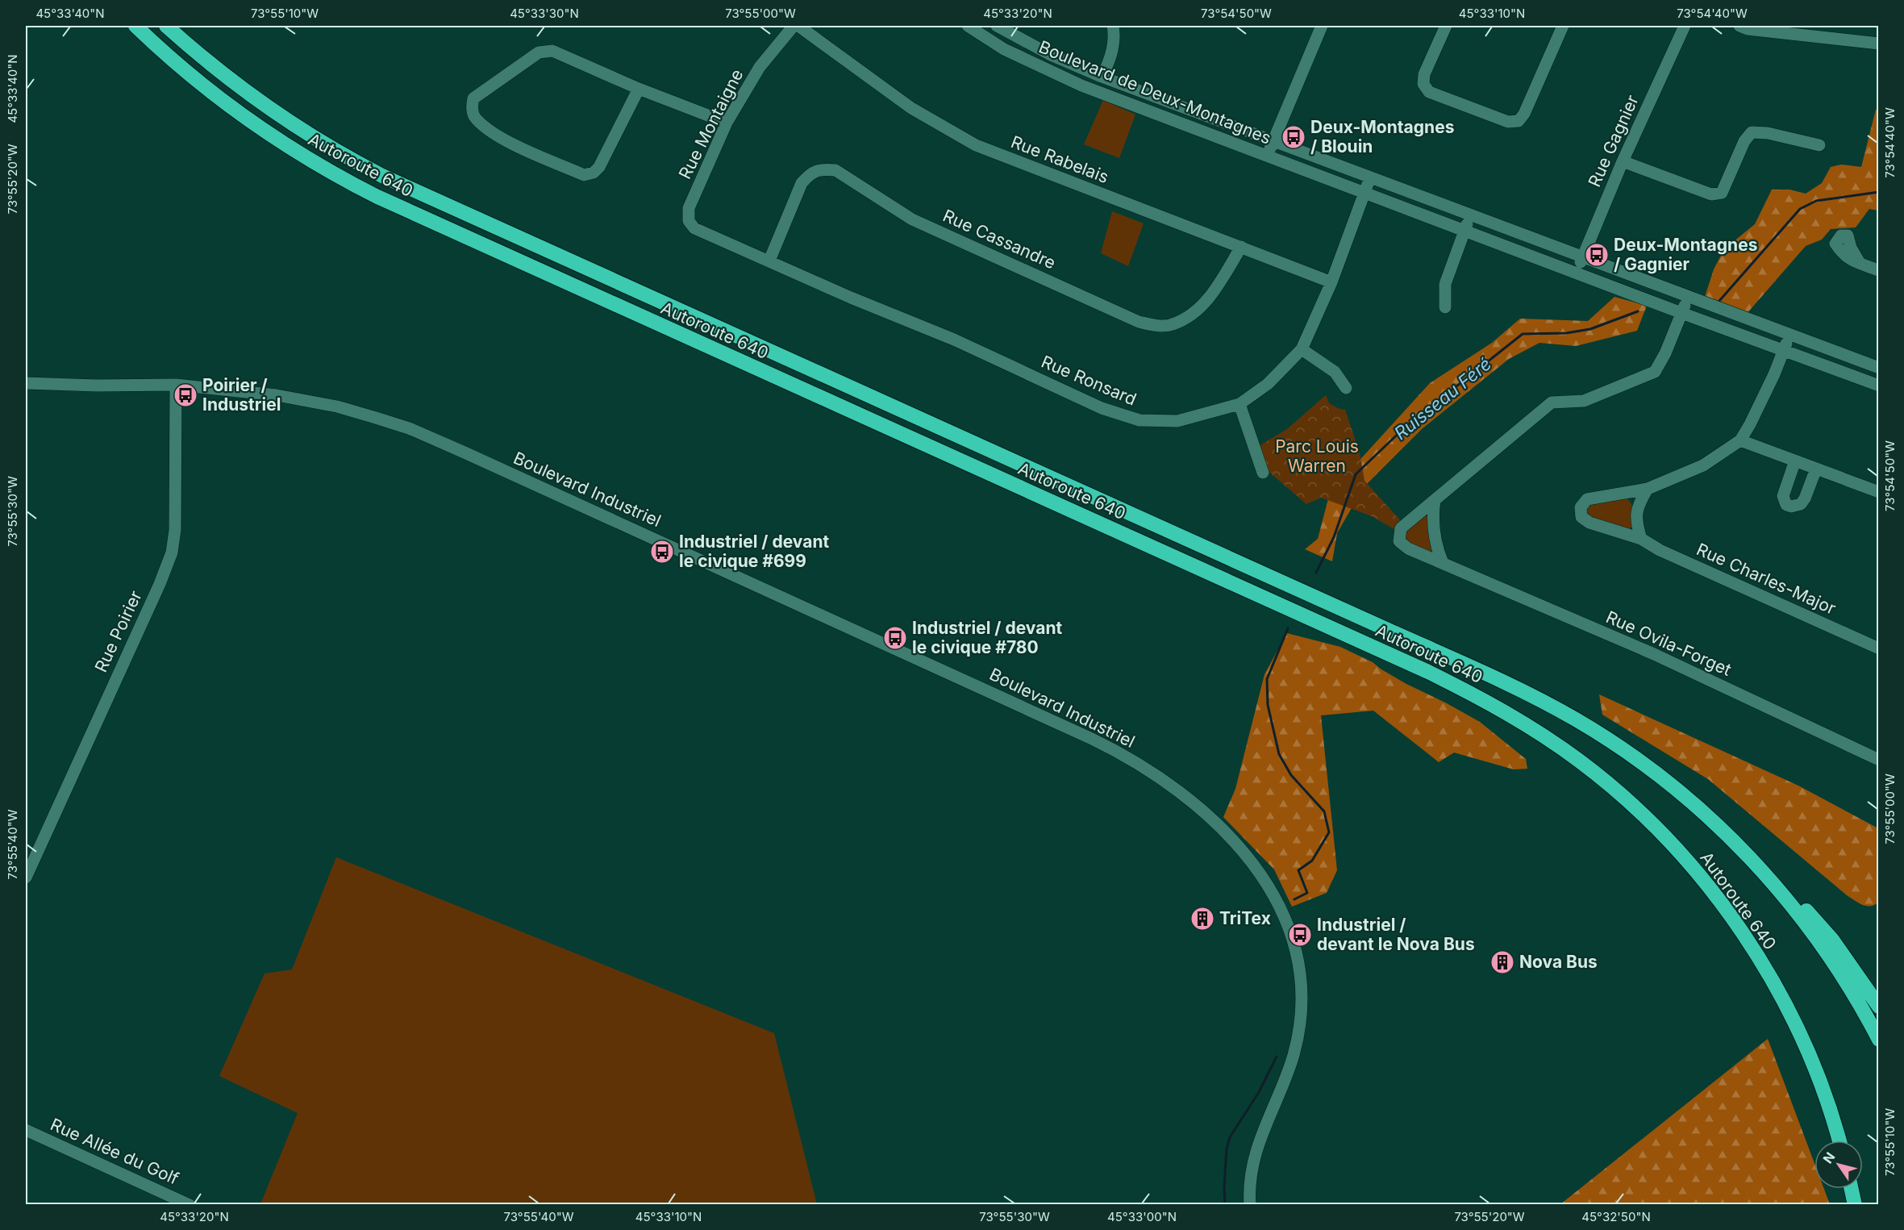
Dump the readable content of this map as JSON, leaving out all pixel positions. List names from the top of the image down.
{
  "streets": {
    "highway": ["Autoroute 640"],
    "street": [
      "Boulevard de Deux-Montagnes",
      "Rue Montaigne",
      "Rue Gagnier",
      "Rue Rabelais",
      "Rue Cassandre",
      "Rue Ronsard",
      "Boulevard Industriel",
      "Rue Charles-Major",
      "Rue Poirier",
      "Rue Ovila-Forget",
      "Rue Allée du Golf"
    ]
  },
  "crossings": [
    ["Boulevard de Deux-Montagnes", "Rue Gagnier"],
    ["Boulevard de Deux-Montagnes", "Rue Ronsard"],
    ["Boulevard de Deux-Montagnes", "Rue Charles-Major"],
    ["Boulevard de Deux-Montagnes", "Rue Ovila-Forget"],
    ["Rue Montaigne", "Rue Ronsard"],
    ["Rue Rabelais", "Rue Cassandre"],
    ["Rue Rabelais", "Rue Ronsard"],
    ["Rue Cassandre", "Rue Ronsard"],
    ["Boulevard Industriel", "Rue Poirier"]
  ],
  "water": ["Ruisseau Féré"],
  "parks": ["Parc Louis Warren"],
  "places": {
    "bus stop": [
      "Deux-Montagnes / Blouin",
      "Deux-Montagnes / Gagnier",
      "Poirier / Industriel",
      "Industriel / devant le civique #699",
      "Industriel / devant le civique #780",
      "Industriel / devant le Nova Bus"
    ],
    "building": ["TriTex", "Nova Bus"]
  },
  "north": "top left",
  "coordinates": [
    "45°33'40\"N",
    "73°55'10\"W",
    "45°33'30\"N",
    "73°55'00\"W",
    "45°33'20\"N",
    "73°54'50\"W",
    "45°33'10\"N",
    "73°54'40\"W",
    "73°55'20\"W",
    "73°55'30\"W",
    "73°55'40\"W",
    "45°33'00\"N",
    "45°32'50\"N"
  ]
}
